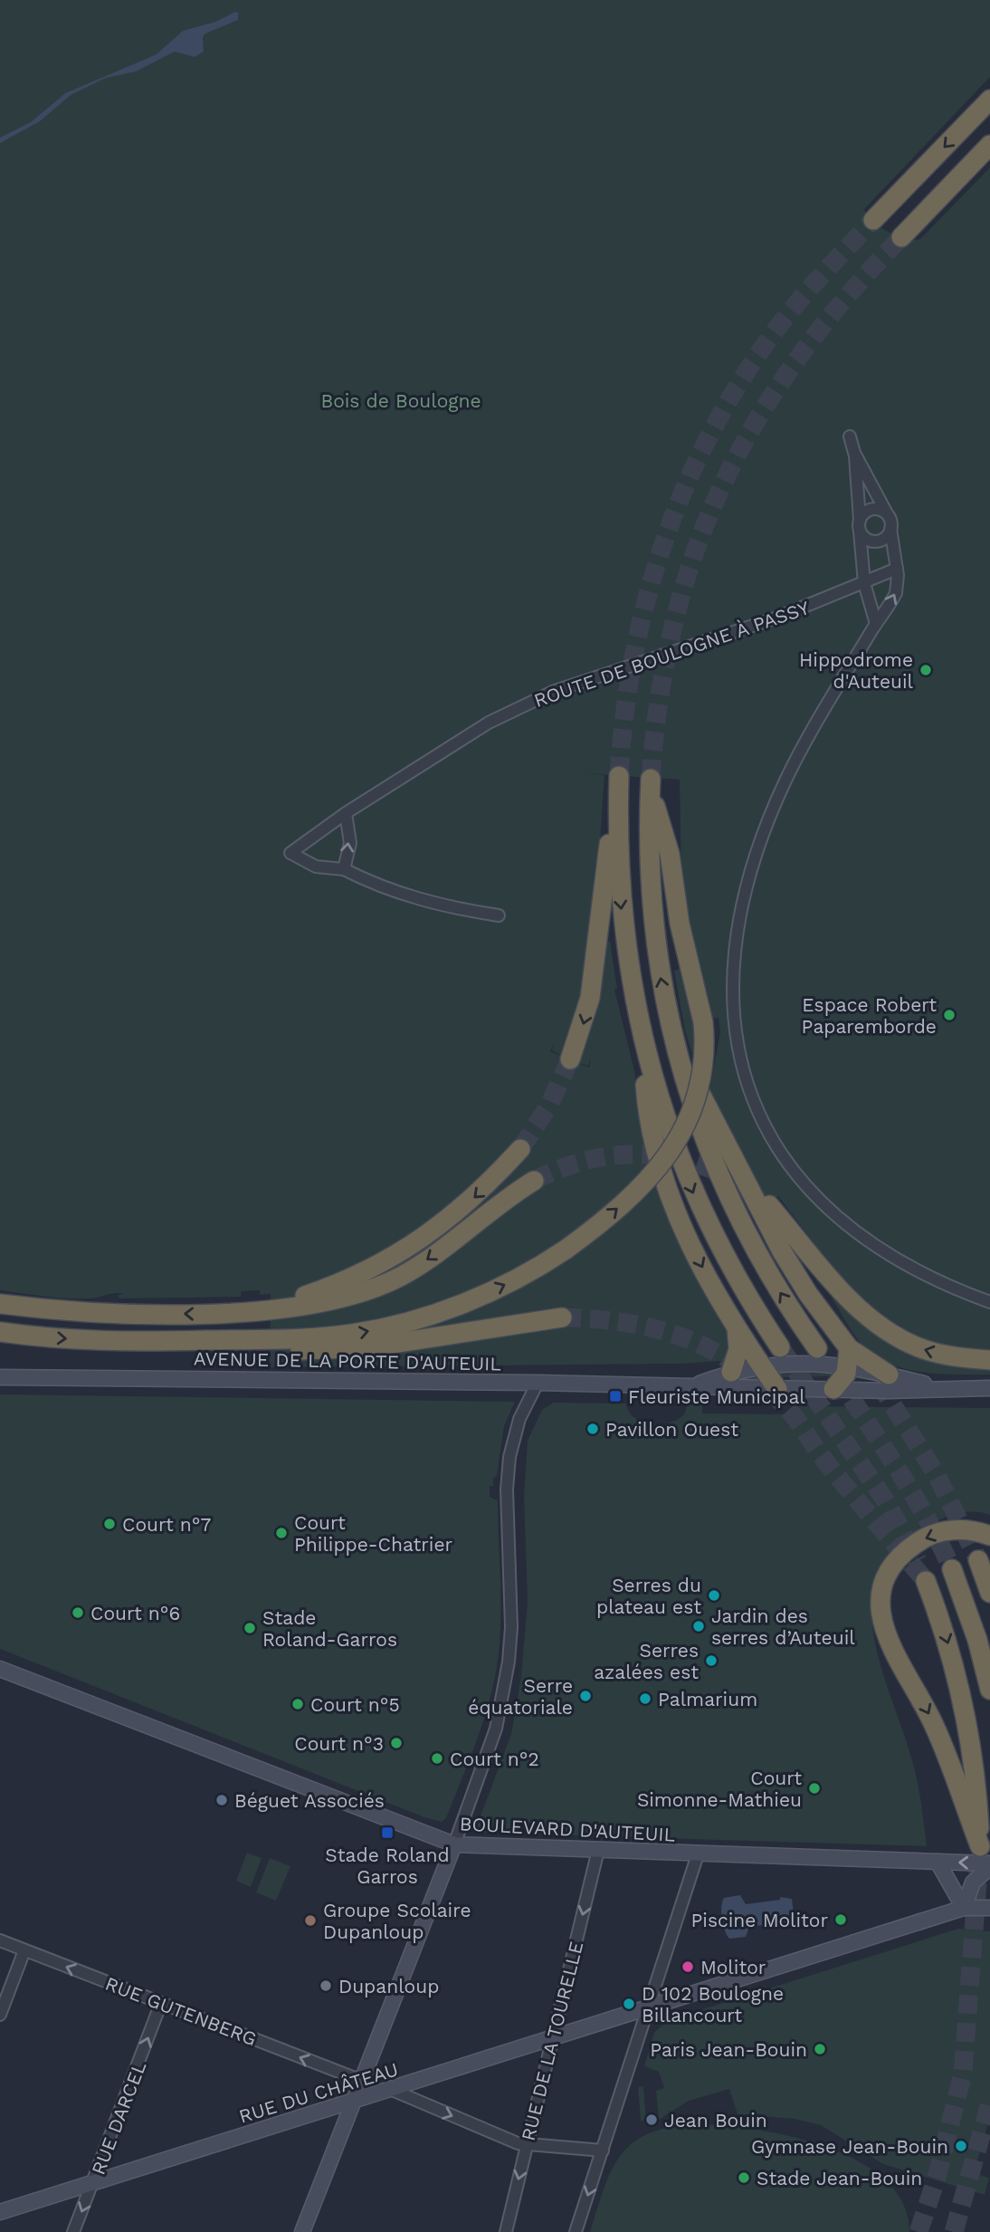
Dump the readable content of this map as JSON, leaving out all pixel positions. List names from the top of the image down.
{
  "streets": {
    "main road": ["AVENUE DE LA PORTE D'AUTEUIL", "BOULEVARD D'AUTEUIL", "RUE DU CHÂTEAU"],
    "street": [
      "ROUTE DE BOULOGNE À PASSY",
      "RUE GUTENBERG",
      "RUE DE LA TOURELLE",
      "RUE DARCEL"
    ]
  },
  "crossings": [
    ["BOULEVARD D'AUTEUIL", "RUE DE LA TOURELLE"],
    ["RUE GUTENBERG", "RUE DARCEL"],
    ["RUE DE LA TOURELLE", "RUE DU CHÂTEAU"],
    ["RUE DU CHÂTEAU", "RUE DARCEL"]
  ],
  "one_way": ["RUE GUTENBERG"],
  "parks": ["Bois de Boulogne"],
  "places": {
    "other": [
      "Hippodrome d'Auteuil",
      "Espace Robert Paparemborde",
      "Pavillon Ouest",
      "Court n°7",
      "Court Philippe-Chatrier",
      "Serres du plateau est",
      "Court n°6",
      "Jardin des serres d’Auteuil",
      "Stade Roland-Garros",
      "Serres azalées est",
      "Serre équatoriale",
      "Palmarium",
      "Court n°5",
      "Court n°3",
      "Court n°2",
      "Court Simonne-Mathieu",
      "Béguet Associés",
      "Piscine Molitor",
      "Groupe Scolaire Dupanloup",
      "Molitor",
      "Dupanloup",
      "D 102 Boulogne Billancourt",
      "Paris Jean-Bouin",
      "Jean Bouin",
      "Gymnase Jean-Bouin",
      "Stade Jean-Bouin"
    ],
    "transit": ["Fleuriste Municipal", "Stade Roland Garros"]
  }
}
